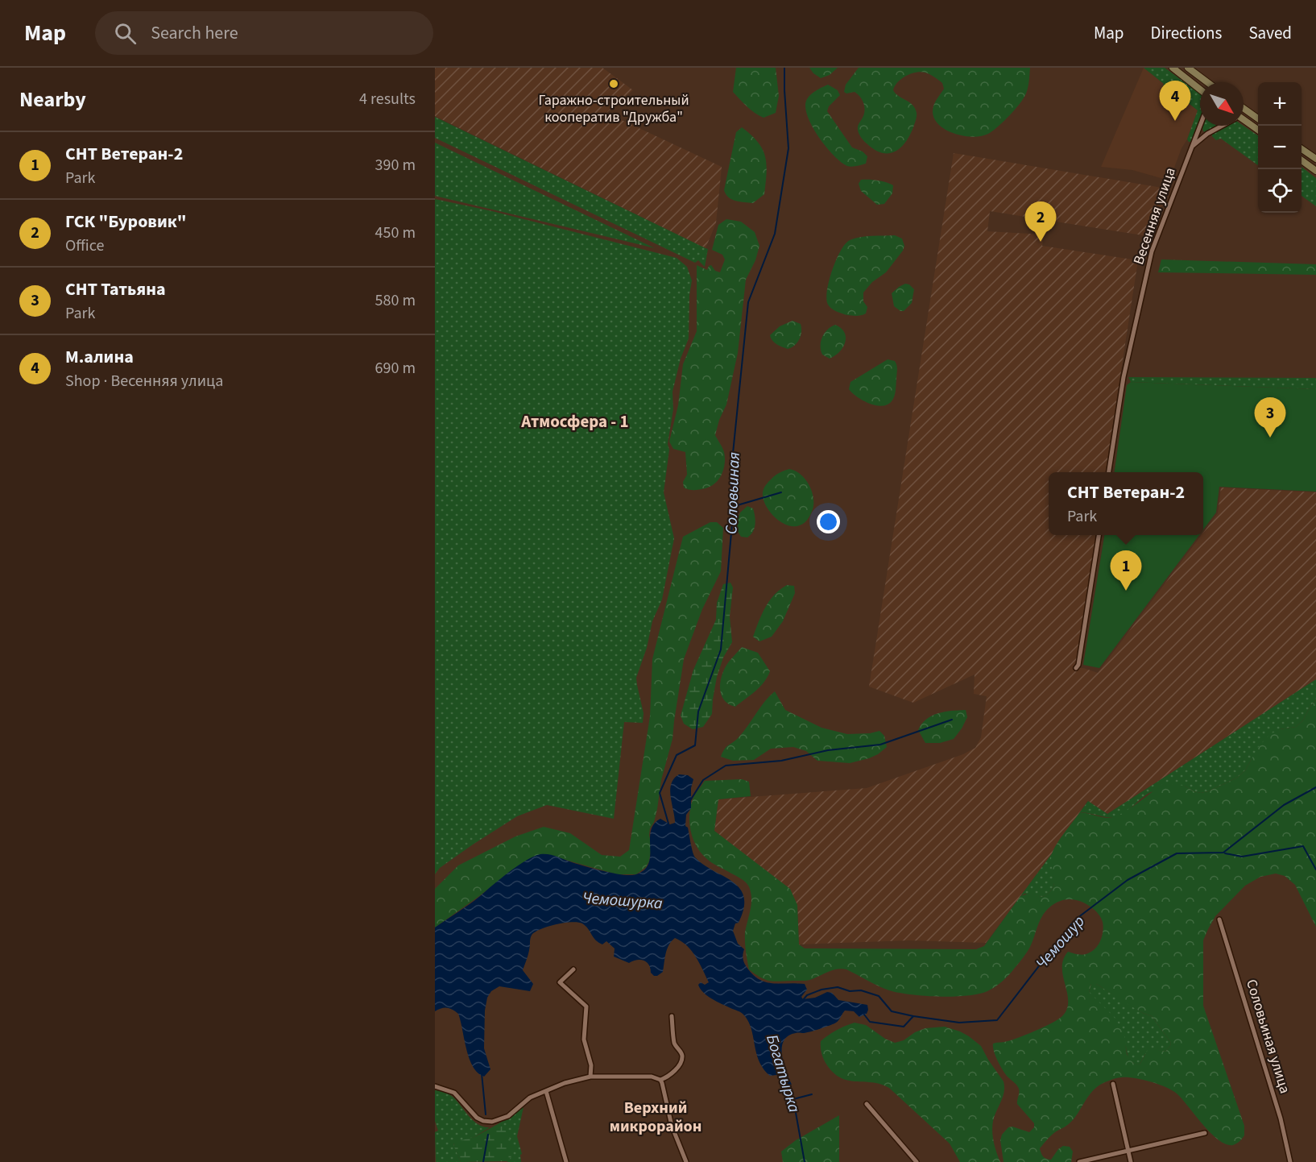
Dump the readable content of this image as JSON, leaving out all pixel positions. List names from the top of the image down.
{
  "streets": {
    "street": ["Весенняя улица", "Соловьиная улица"]
  },
  "districts": ["Атмосфера - 1", "Верхний микрорайон"],
  "water": [
    "Соловьиная",
    "Чемошурка",
    "Чемошур",
    "Богатырка"
  ],
  "places": ["Гаражно-строительный кооператив \"Дружба\""],
  "north": "bottom right",
  "page": {
    "header": "Map",
    "search": "Search here",
    "nav": ["Map", "Directions", "Saved"],
    "heading": ["Nearby", "4 results"],
    "pins": [
      "4",
      "2",
      "3",
      "1"
    ],
    "map_buttons": ["+", "−"],
    "list": [
      {
        "mark": "1",
        "name": "СНТ Ветеран-2",
        "note": "Park",
        "value": "390 m"
      },
      {
        "mark": "2",
        "name": "ГСК \"Буровик\"",
        "note": "Office",
        "value": "450 m"
      },
      {
        "mark": "3",
        "name": "СНТ Татьяна",
        "note": "Park",
        "value": "580 m"
      },
      {
        "mark": "4",
        "name": "М.алина",
        "note": "Shop · Весенняя улица",
        "value": "690 m"
      }
    ],
    "popup": ["СНТ Ветеран-2", "Park"]
  }
}
